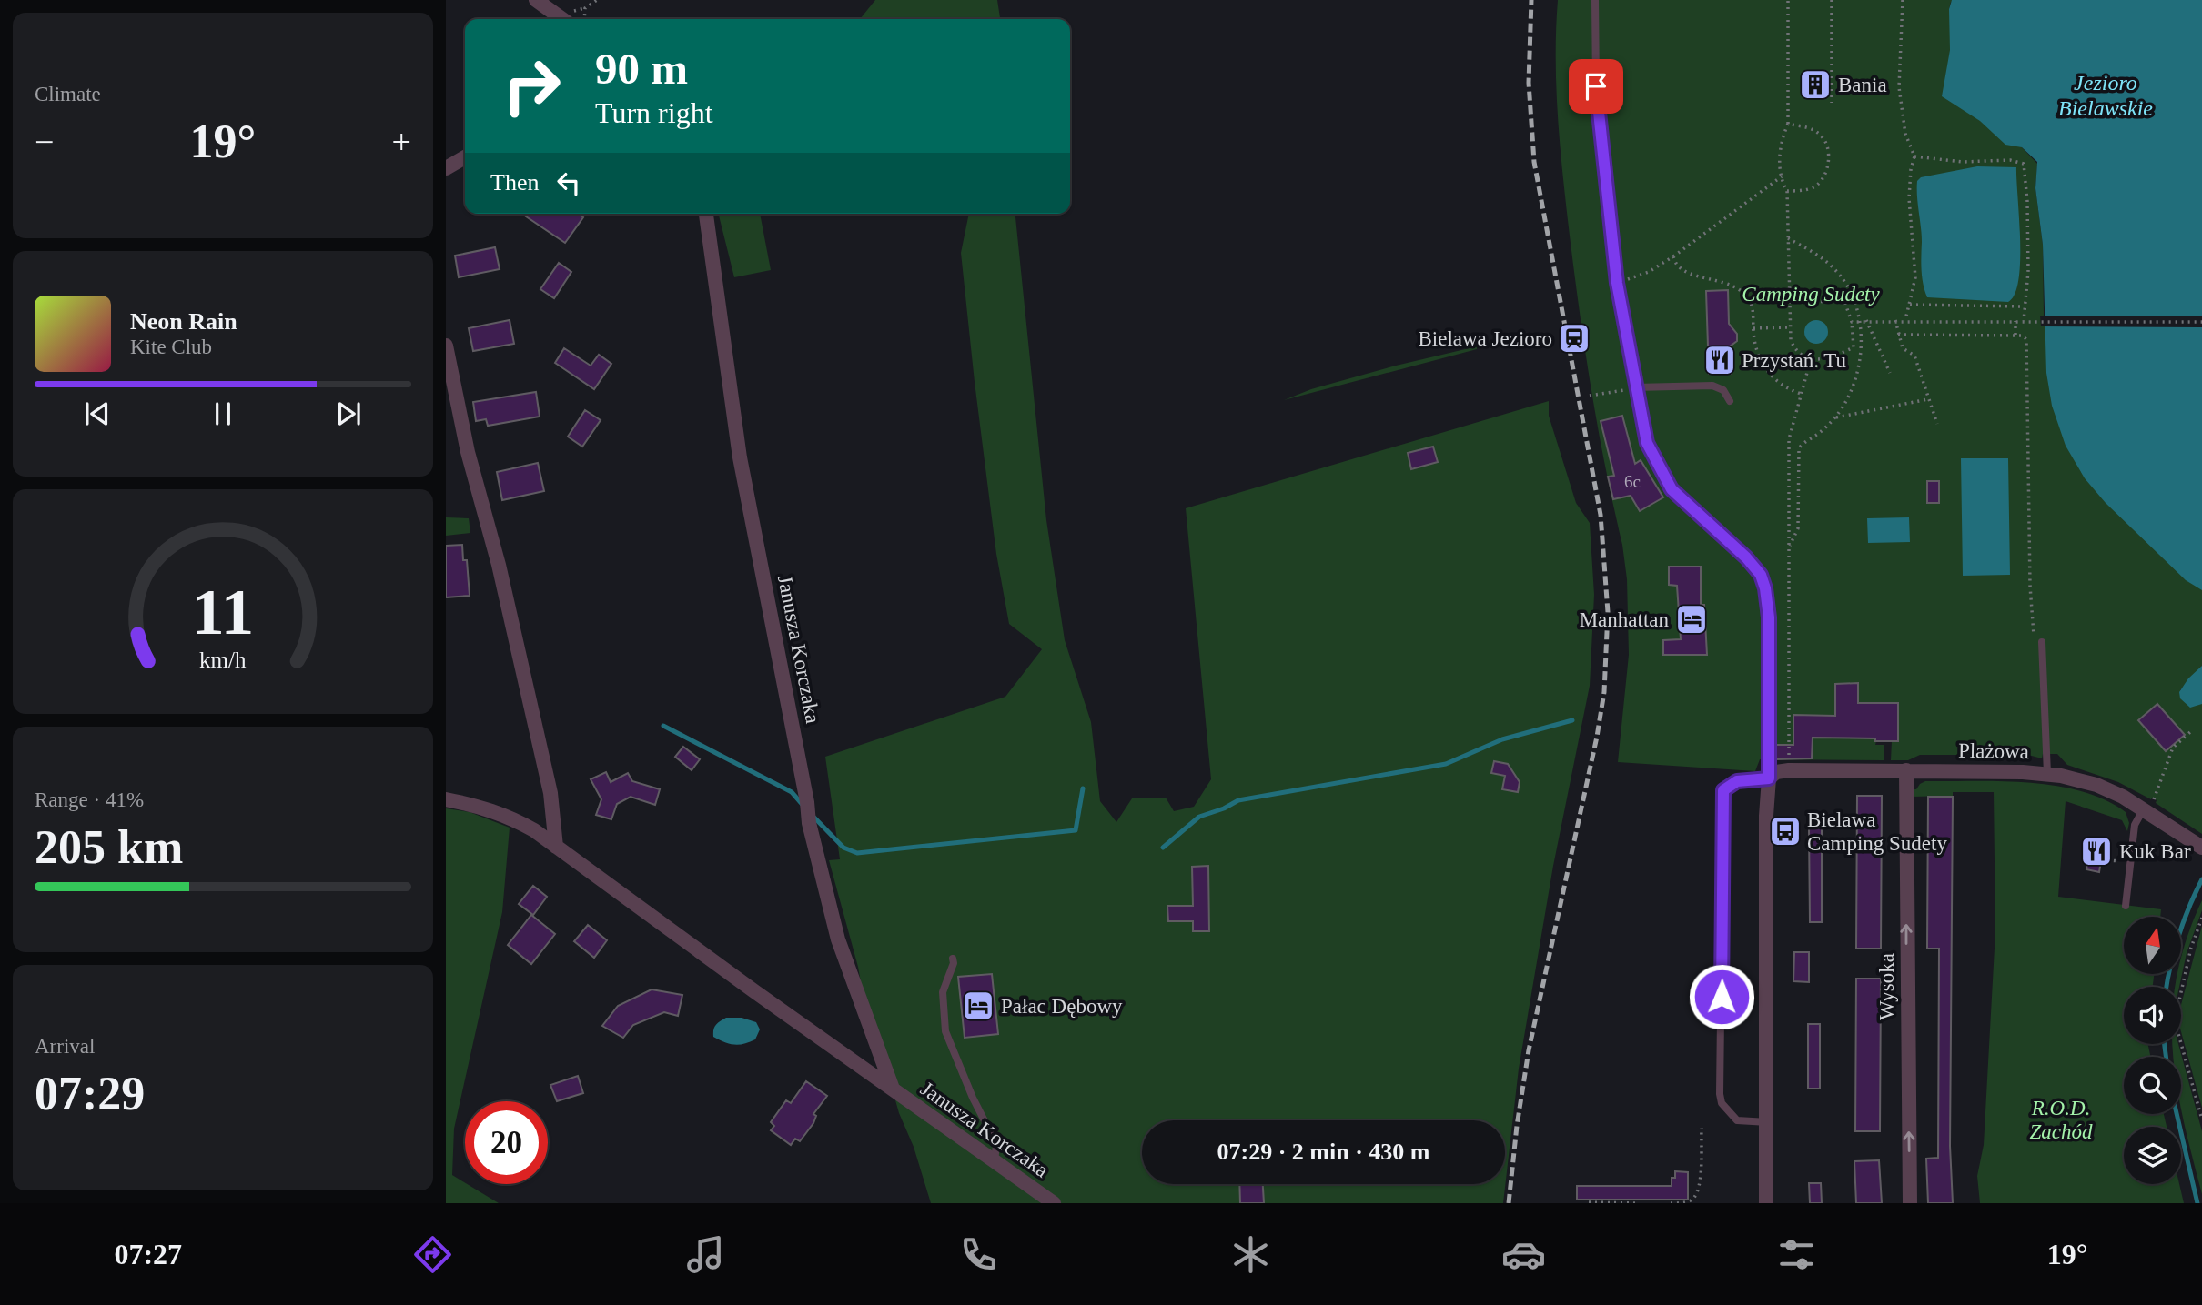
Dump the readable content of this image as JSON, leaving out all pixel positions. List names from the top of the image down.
{
  "streets": {
    "street": ["Janusza Korczaka", "Plażowa", "Wysoka"]
  },
  "crossings": [
    ["Plażowa", "Wysoka"]
  ],
  "one_way": ["Wysoka"],
  "water": ["Jezioro Bielawskie"],
  "parks": ["Camping Sudety", "R.O.D. Zachód"],
  "places": {
    "building": ["Bania"],
    "station": ["Bielawa Jezioro"],
    "restaurant": ["Przystań. Tu", "Kuk Bar"],
    "hotel": ["Manhattan", "Pałac Dębowy"],
    "bus stop": ["Bielawa Camping Sudety"]
  },
  "house_numbers": ["6c"],
  "north": "top",
  "page": {
    "tile": [
      "Climate",
      ["Range · 41%", "205 km"],
      ["Arrival", "07:29"]
    ],
    "turn": ["90 m", "Turn right"],
    "heat": ["−", "19°", "+"],
    "then": "Then",
    "song": ["Neon Rain", "Kite Club"],
    "limit": "20",
    "trip": "07:29 · 2 min · 430 m",
    "tabs": ["07:27", "19°"],
    "gauge": ["11", "km/h"]
  }
}
